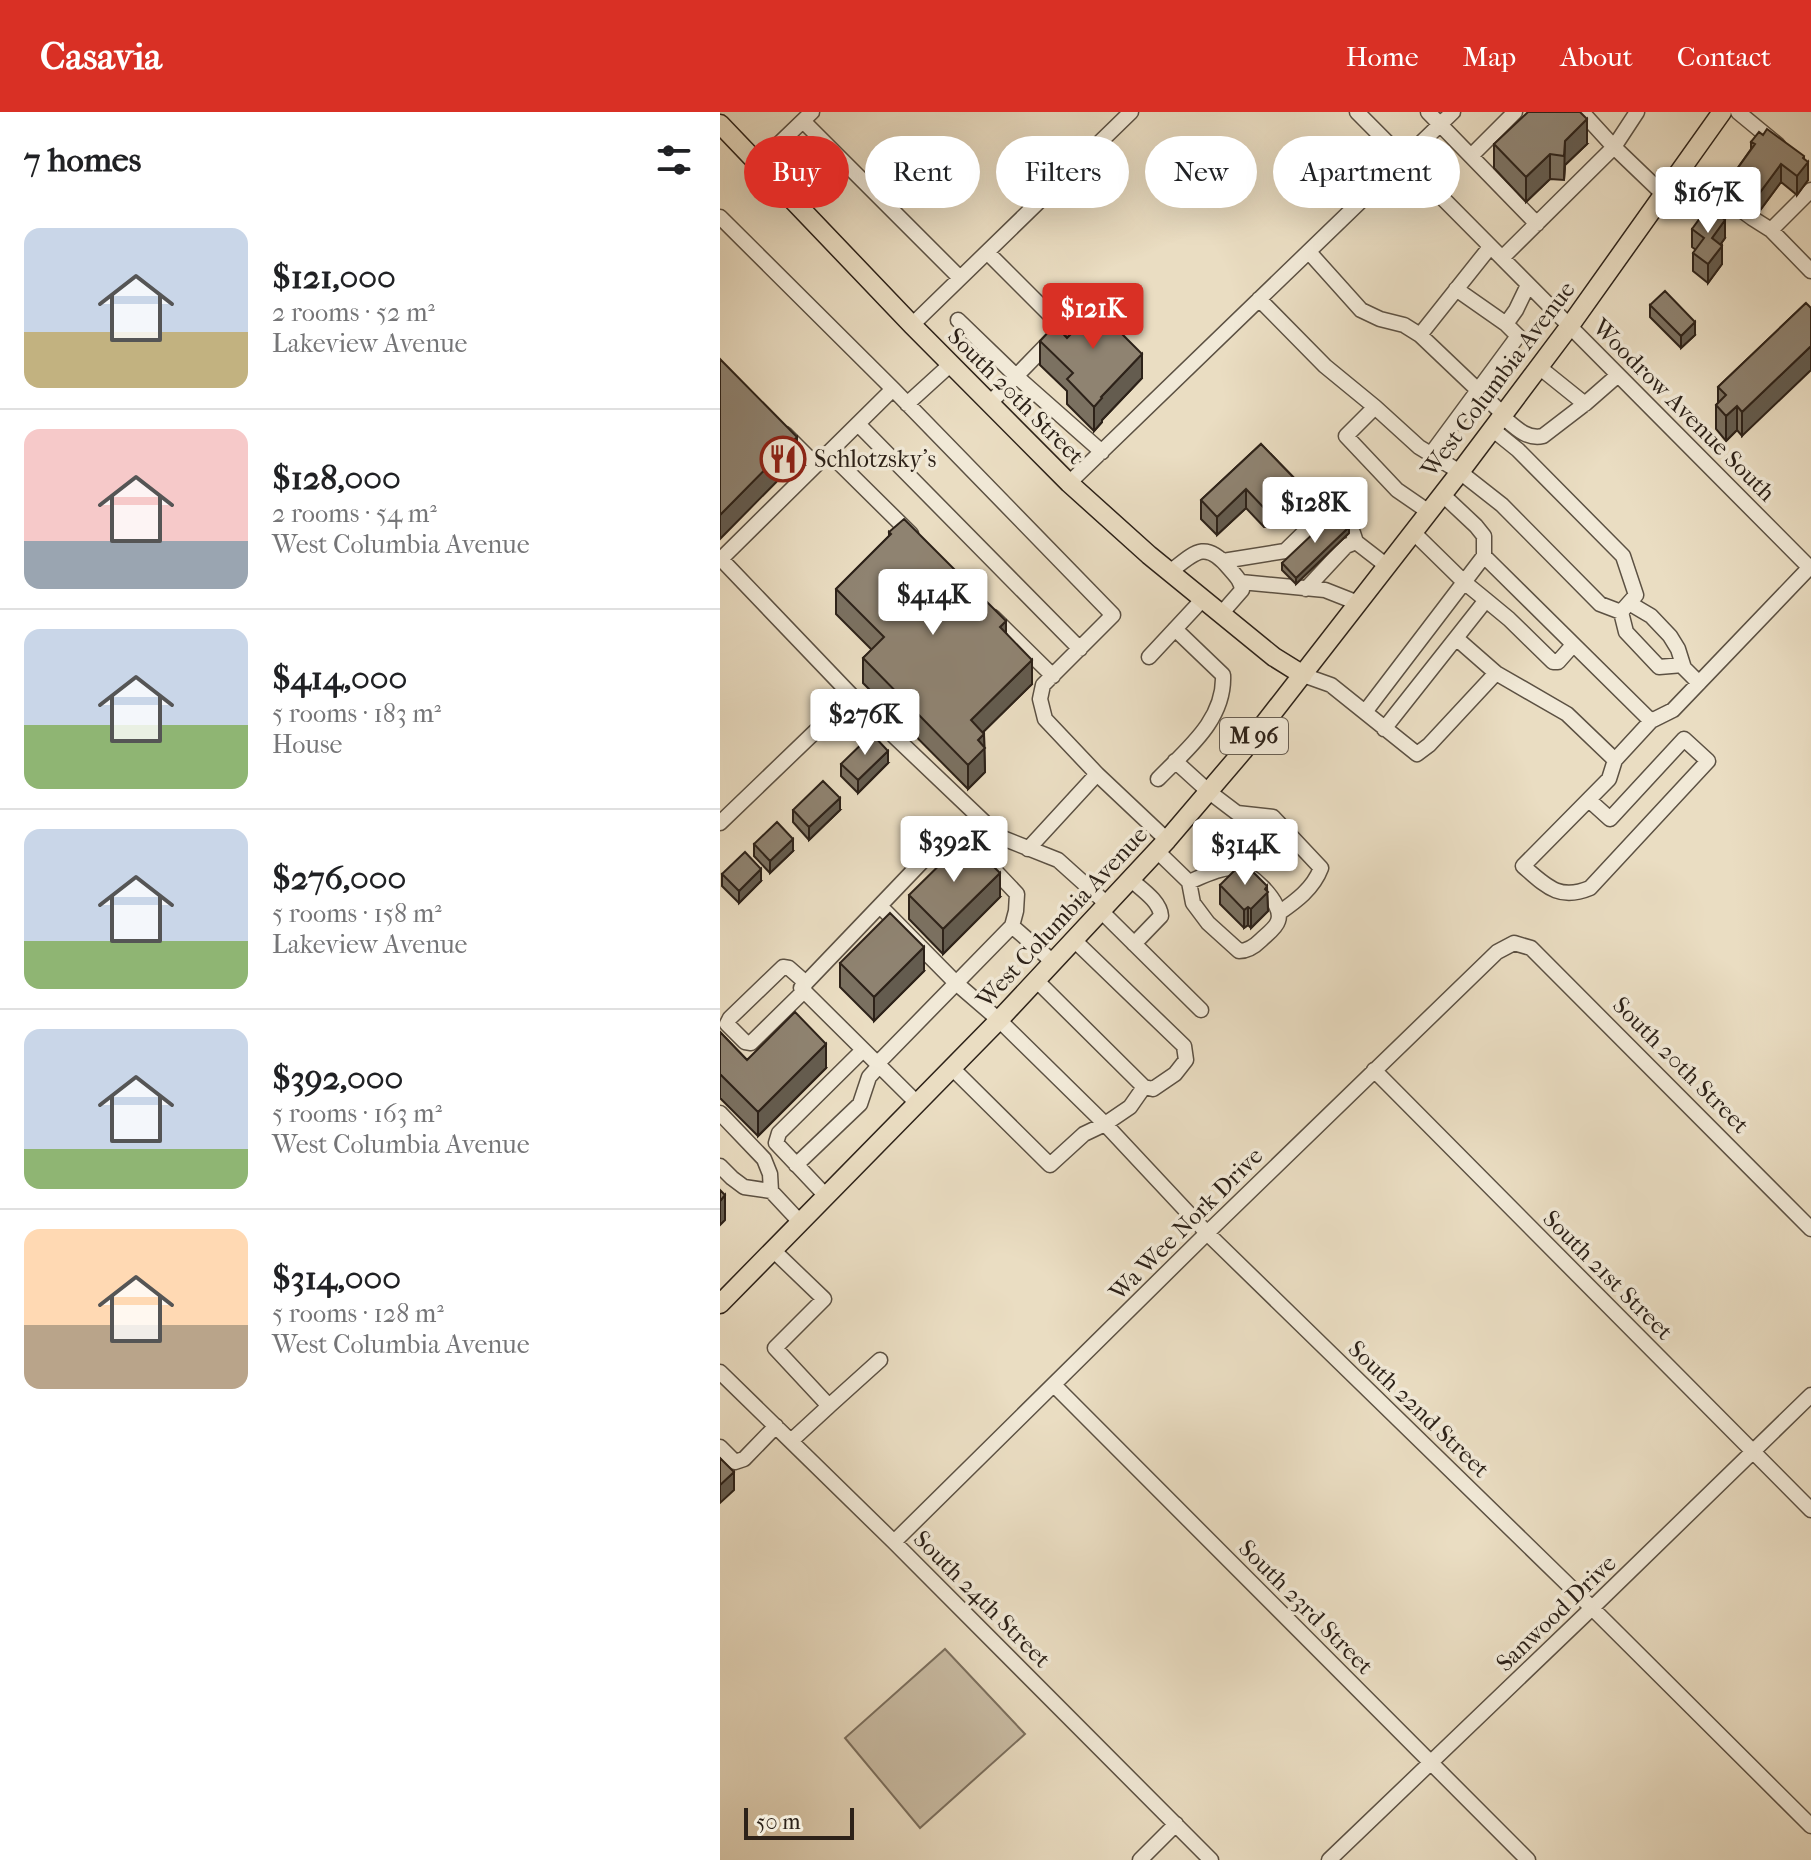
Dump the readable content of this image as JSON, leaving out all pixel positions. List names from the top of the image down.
{
  "streets": {
    "main road": ["West Columbia Avenue", "South 20th Street", "M 96"],
    "street": [
      "Woodrow Avenue South",
      "Wa Wee Nork Drive",
      "South 21st Street",
      "South 22nd Street",
      "South 24th Street",
      "South 23rd Street",
      "Sanwood Drive"
    ]
  },
  "crossings": [
    ["West Columbia Avenue", "South 20th Street"],
    ["West Columbia Avenue", "Woodrow Avenue South"],
    ["West Columbia Avenue", "South 22nd Street"],
    ["South 20th Street", "Wa Wee Nork Drive"],
    ["Wa Wee Nork Drive", "South 21st Street"],
    ["Wa Wee Nork Drive", "South 22nd Street"],
    ["Wa Wee Nork Drive", "South 24th Street"],
    ["Wa Wee Nork Drive", "South 23rd Street"],
    ["South 21st Street", "Sanwood Drive"],
    ["South 22nd Street", "Sanwood Drive"],
    ["South 23rd Street", "Sanwood Drive"]
  ],
  "places": {
    "restaurant": ["Schlotzsky's"]
  },
  "scale_bar": "50 m",
  "page": {
    "header": "Casavia",
    "nav": [
      "Home",
      "Map",
      "About",
      "Contact"
    ],
    "heading": "7 homes",
    "chip": [
      "Buy",
      "Rent",
      "Filters",
      "New",
      "Apartment"
    ],
    "price": [
      "$167K",
      "$121K",
      "$128K",
      "$414K",
      "$276K",
      "$392K",
      "$314K"
    ],
    "list": [
      {
        "name": "$121,000",
        "note": "2 rooms · 52 m² · Lakeview Avenue"
      },
      {
        "name": "$128,000",
        "note": "2 rooms · 54 m² · West Columbia Avenue"
      },
      {
        "name": "$414,000",
        "note": "5 rooms · 183 m² · House"
      },
      {
        "name": "$276,000",
        "note": "5 rooms · 158 m² · Lakeview Avenue"
      },
      {
        "name": "$392,000",
        "note": "5 rooms · 163 m² · West Columbia Avenue"
      },
      {
        "name": "$314,000",
        "note": "5 rooms · 128 m² · West Columbia Avenue"
      }
    ],
    "scale": "50 m"
  }
}
